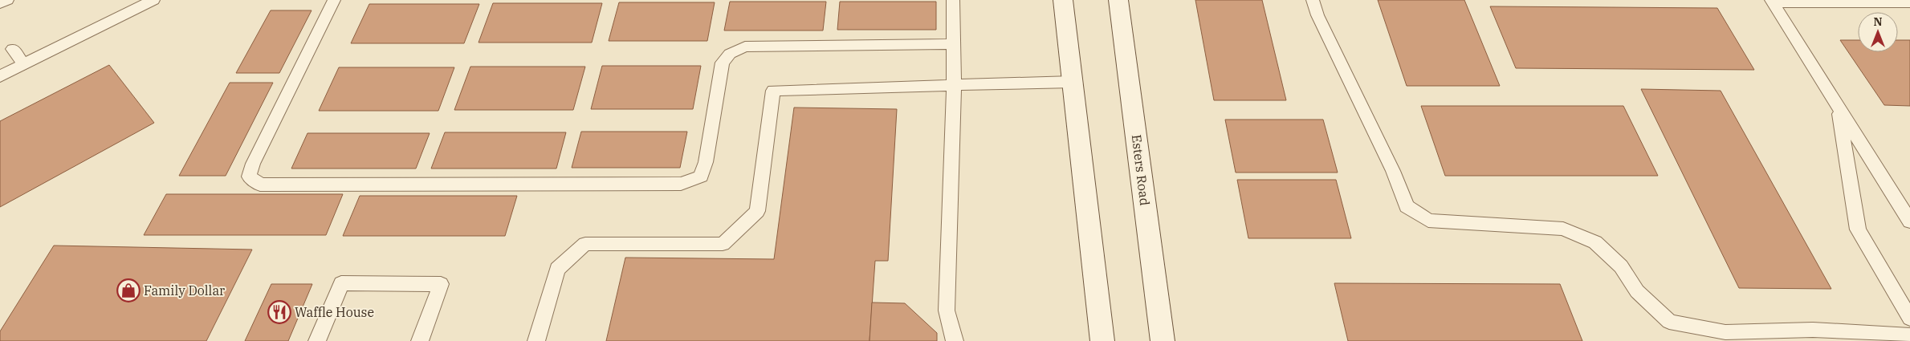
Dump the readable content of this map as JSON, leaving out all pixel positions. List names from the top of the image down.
{
  "streets": {
    "street": ["Esters Road"]
  },
  "places": {
    "shop": ["Family Dollar"],
    "restaurant": ["Waffle House"]
  },
  "north": "top"
}
